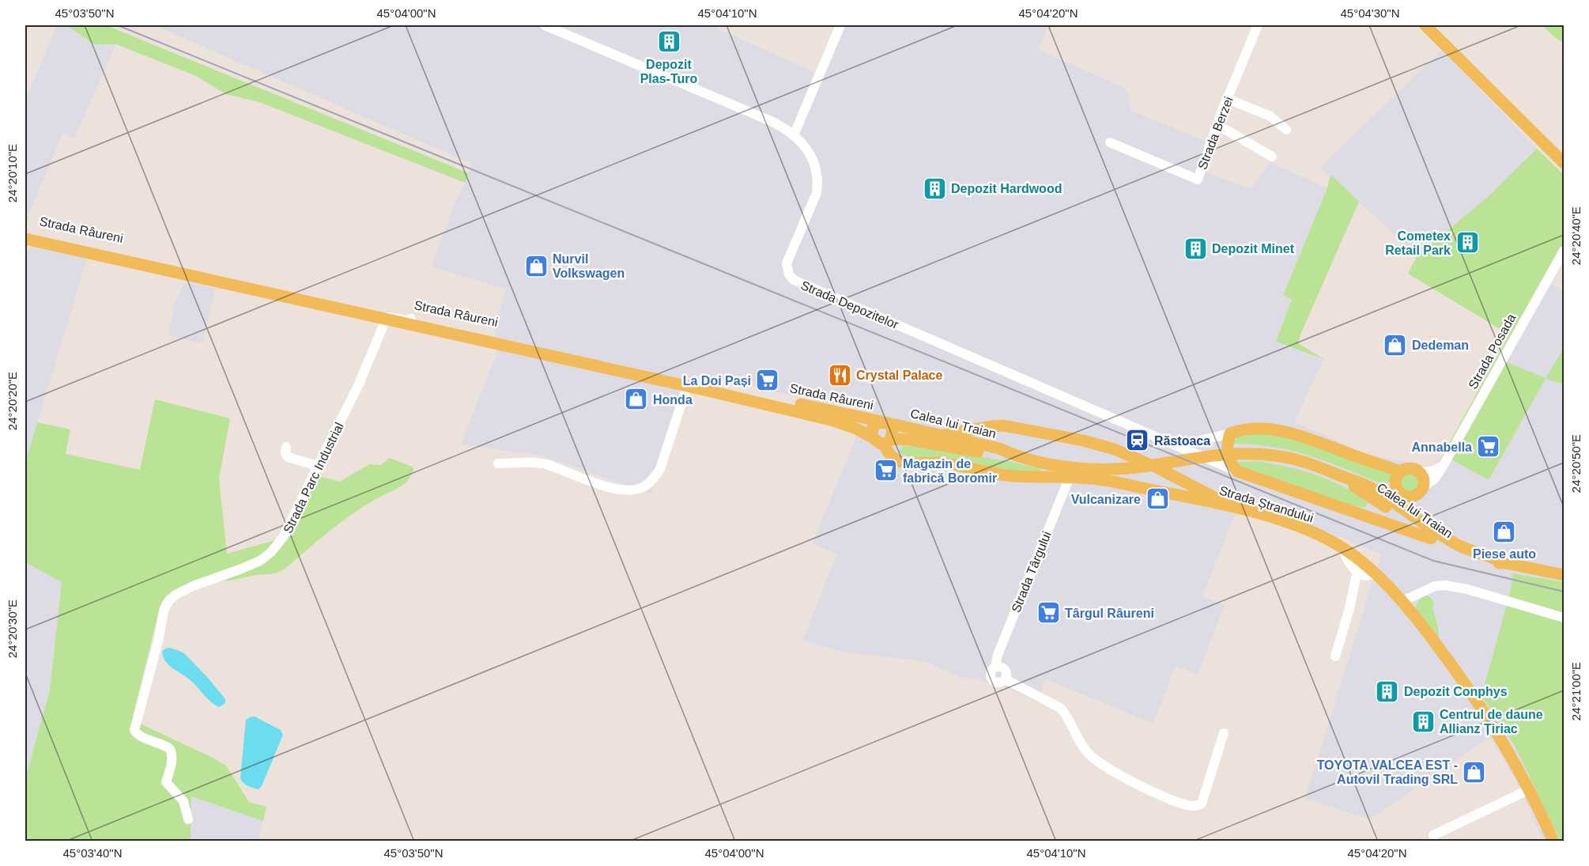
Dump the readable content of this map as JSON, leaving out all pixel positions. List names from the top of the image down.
{
  "streets": {
    "main road": ["Strada Râureni", "Calea lui Traian", "Strada Ștrandului"],
    "street": [
      "Strada Berzei",
      "Strada Depozitelor",
      "Strada Posada",
      "Strada Parc Industrial",
      "Strada Târgului"
    ]
  },
  "crossings": [
    ["Strada Râureni", "Calea lui Traian"],
    ["Strada Râureni", "Strada Parc Industrial"],
    ["Strada Râureni", "Strada Ștrandului"],
    ["Calea lui Traian", "Strada Ștrandului"],
    ["Strada Ștrandului", "Strada Târgului"]
  ],
  "places": {
    "building": [
      "Depozit Plas-Turo",
      "Depozit Hardwood",
      "Cometex Retail Park",
      "Depozit Minet",
      "Depozit Conphys",
      "Centrul de daune Allianz Țiriac"
    ],
    "shop": [
      "Nurvil Volkswagen",
      "Dedeman",
      "Honda",
      "Vulcanizare",
      "Piese auto",
      "TOYOTA VALCEA EST - Autovil Trading SRL"
    ],
    "restaurant": ["Crystal Palace"],
    "supermarket": [
      "La Doi Pași",
      "Annabella",
      "Magazin de fabrică Boromir",
      "Târgul Râureni"
    ],
    "station": ["Răstoaca"]
  },
  "coordinates": [
    "45°03'50\"N",
    "45°04'00\"N",
    "45°04'10\"N",
    "45°04'20\"N",
    "45°04'30\"N",
    "24°20'10\"E",
    "24°20'40\"E",
    "24°20'20\"E",
    "24°20'50\"E",
    "24°20'30\"E",
    "24°21'00\"E",
    "45°03'40\"N"
  ]
}
